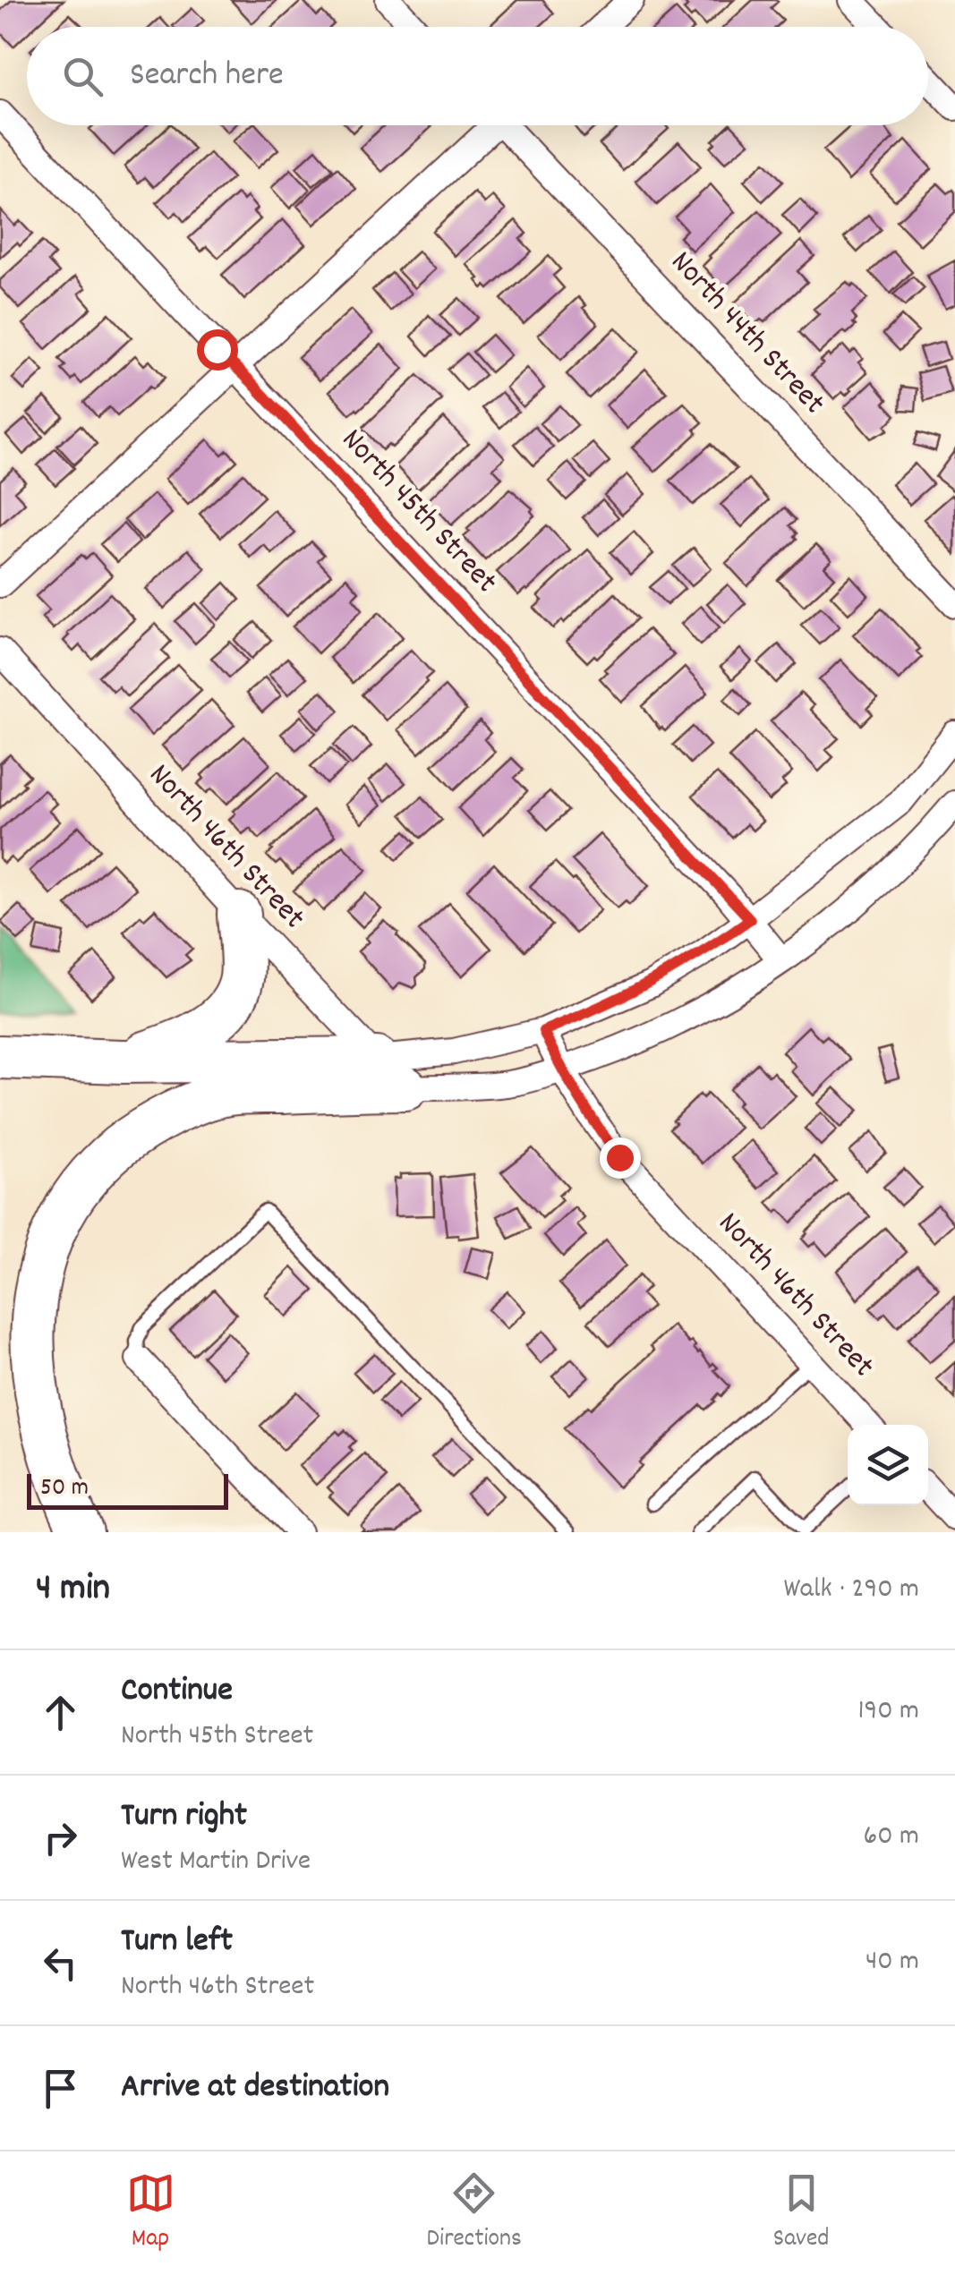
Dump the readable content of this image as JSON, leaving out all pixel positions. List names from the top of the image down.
{
  "streets": {
    "street": ["North 44th Street", "North 45th Street", "North 46th Street"]
  },
  "scale_bar": "50 m",
  "page": {
    "search": "Search here",
    "scale": "50 m",
    "heading": ["4 min", "Walk · 290 m"],
    "list": [
      ["Continue", "North 45th Street", "190 m"],
      ["Turn right", "West Martin Drive", "60 m"],
      ["Turn left", "North 46th Street", "40 m"],
      "Arrive at destination"
    ],
    "nav": ["Map", "Directions", "Saved"]
  }
}
